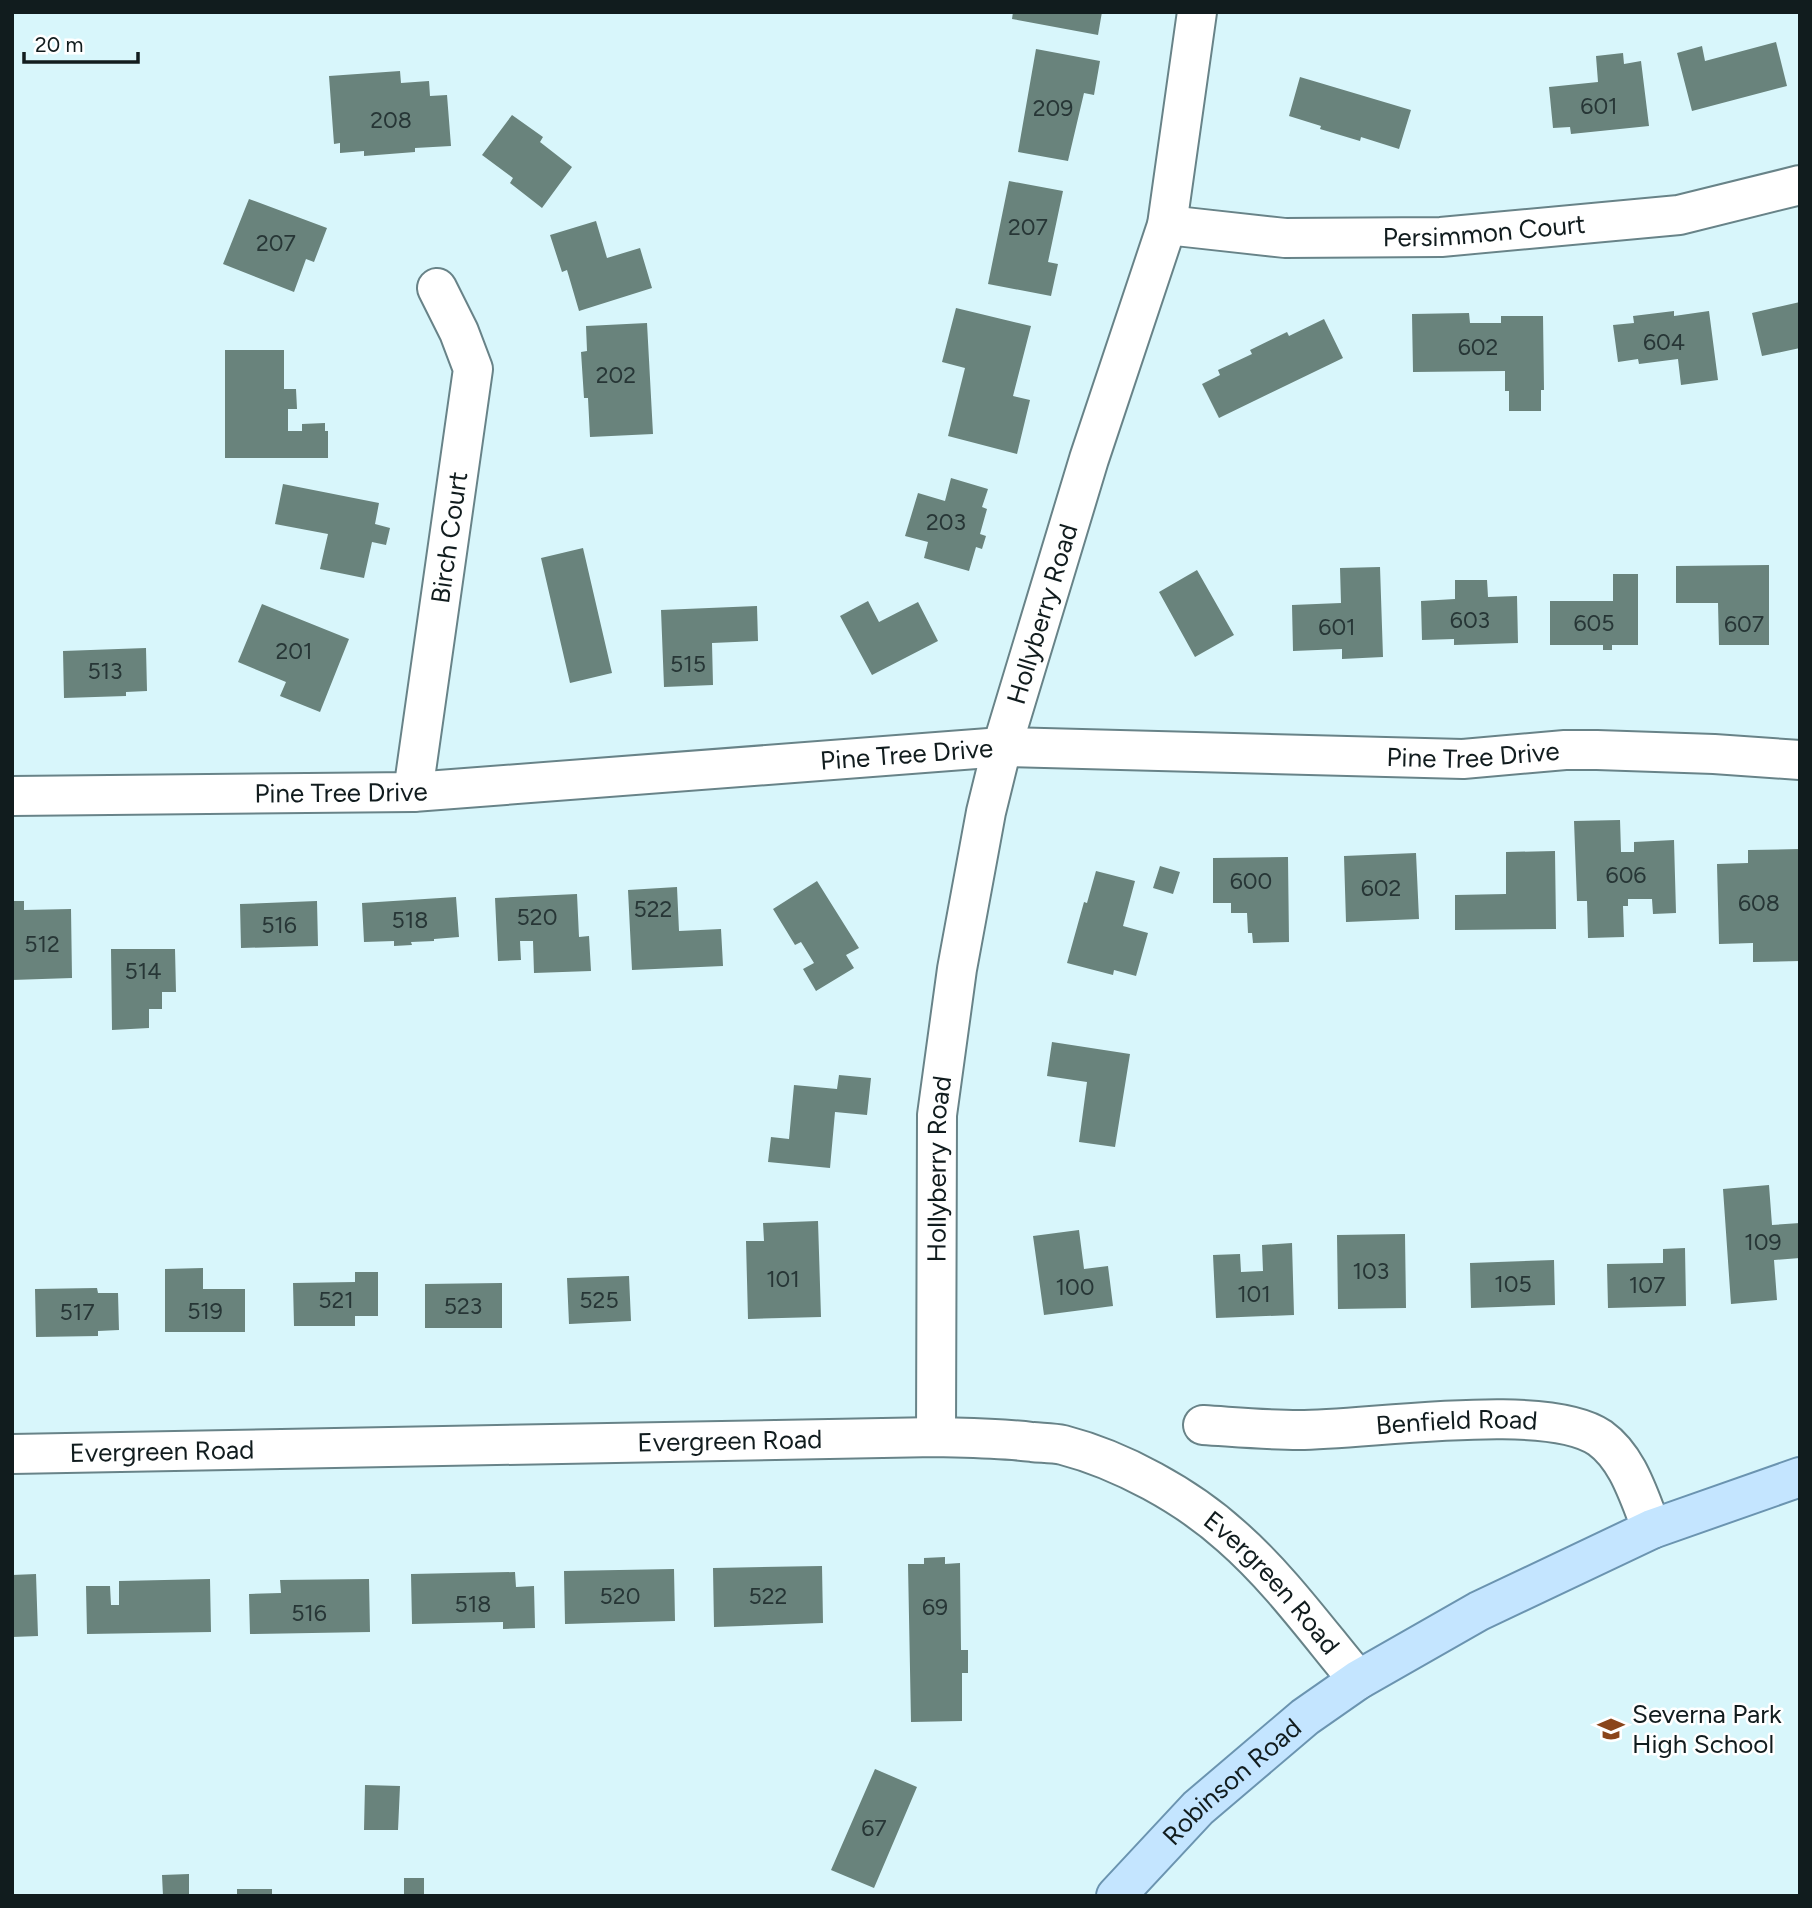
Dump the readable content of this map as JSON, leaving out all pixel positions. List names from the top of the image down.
{
  "streets": {
    "main road": ["Robinson Road"],
    "street": [
      "Persimmon Court",
      "Birch Court",
      "Hollyberry Road",
      "Pine Tree Drive",
      "Benfield Road",
      "Evergreen Road"
    ]
  },
  "crossings": [
    ["Persimmon Court", "Hollyberry Road"],
    ["Birch Court", "Pine Tree Drive"],
    ["Hollyberry Road", "Pine Tree Drive"],
    ["Hollyberry Road", "Evergreen Road"],
    ["Evergreen Road", "Robinson Road"]
  ],
  "places": {
    "school or university": ["Severna Park High School"]
  },
  "house_numbers": [
    "601",
    "209",
    "208",
    "207",
    "207",
    "604",
    "602",
    "202",
    "203",
    "603",
    "605",
    "607",
    "601",
    "201",
    "515",
    "513",
    "606",
    "600",
    "602",
    "608",
    "522",
    "520",
    "518",
    "516",
    "512",
    "514",
    "109",
    "103",
    "101",
    "105",
    "107",
    "100",
    "101",
    "521",
    "525",
    "523",
    "519",
    "517",
    "520",
    "522",
    "518",
    "69",
    "516",
    "67"
  ],
  "scale_bar": "20 m"
}
